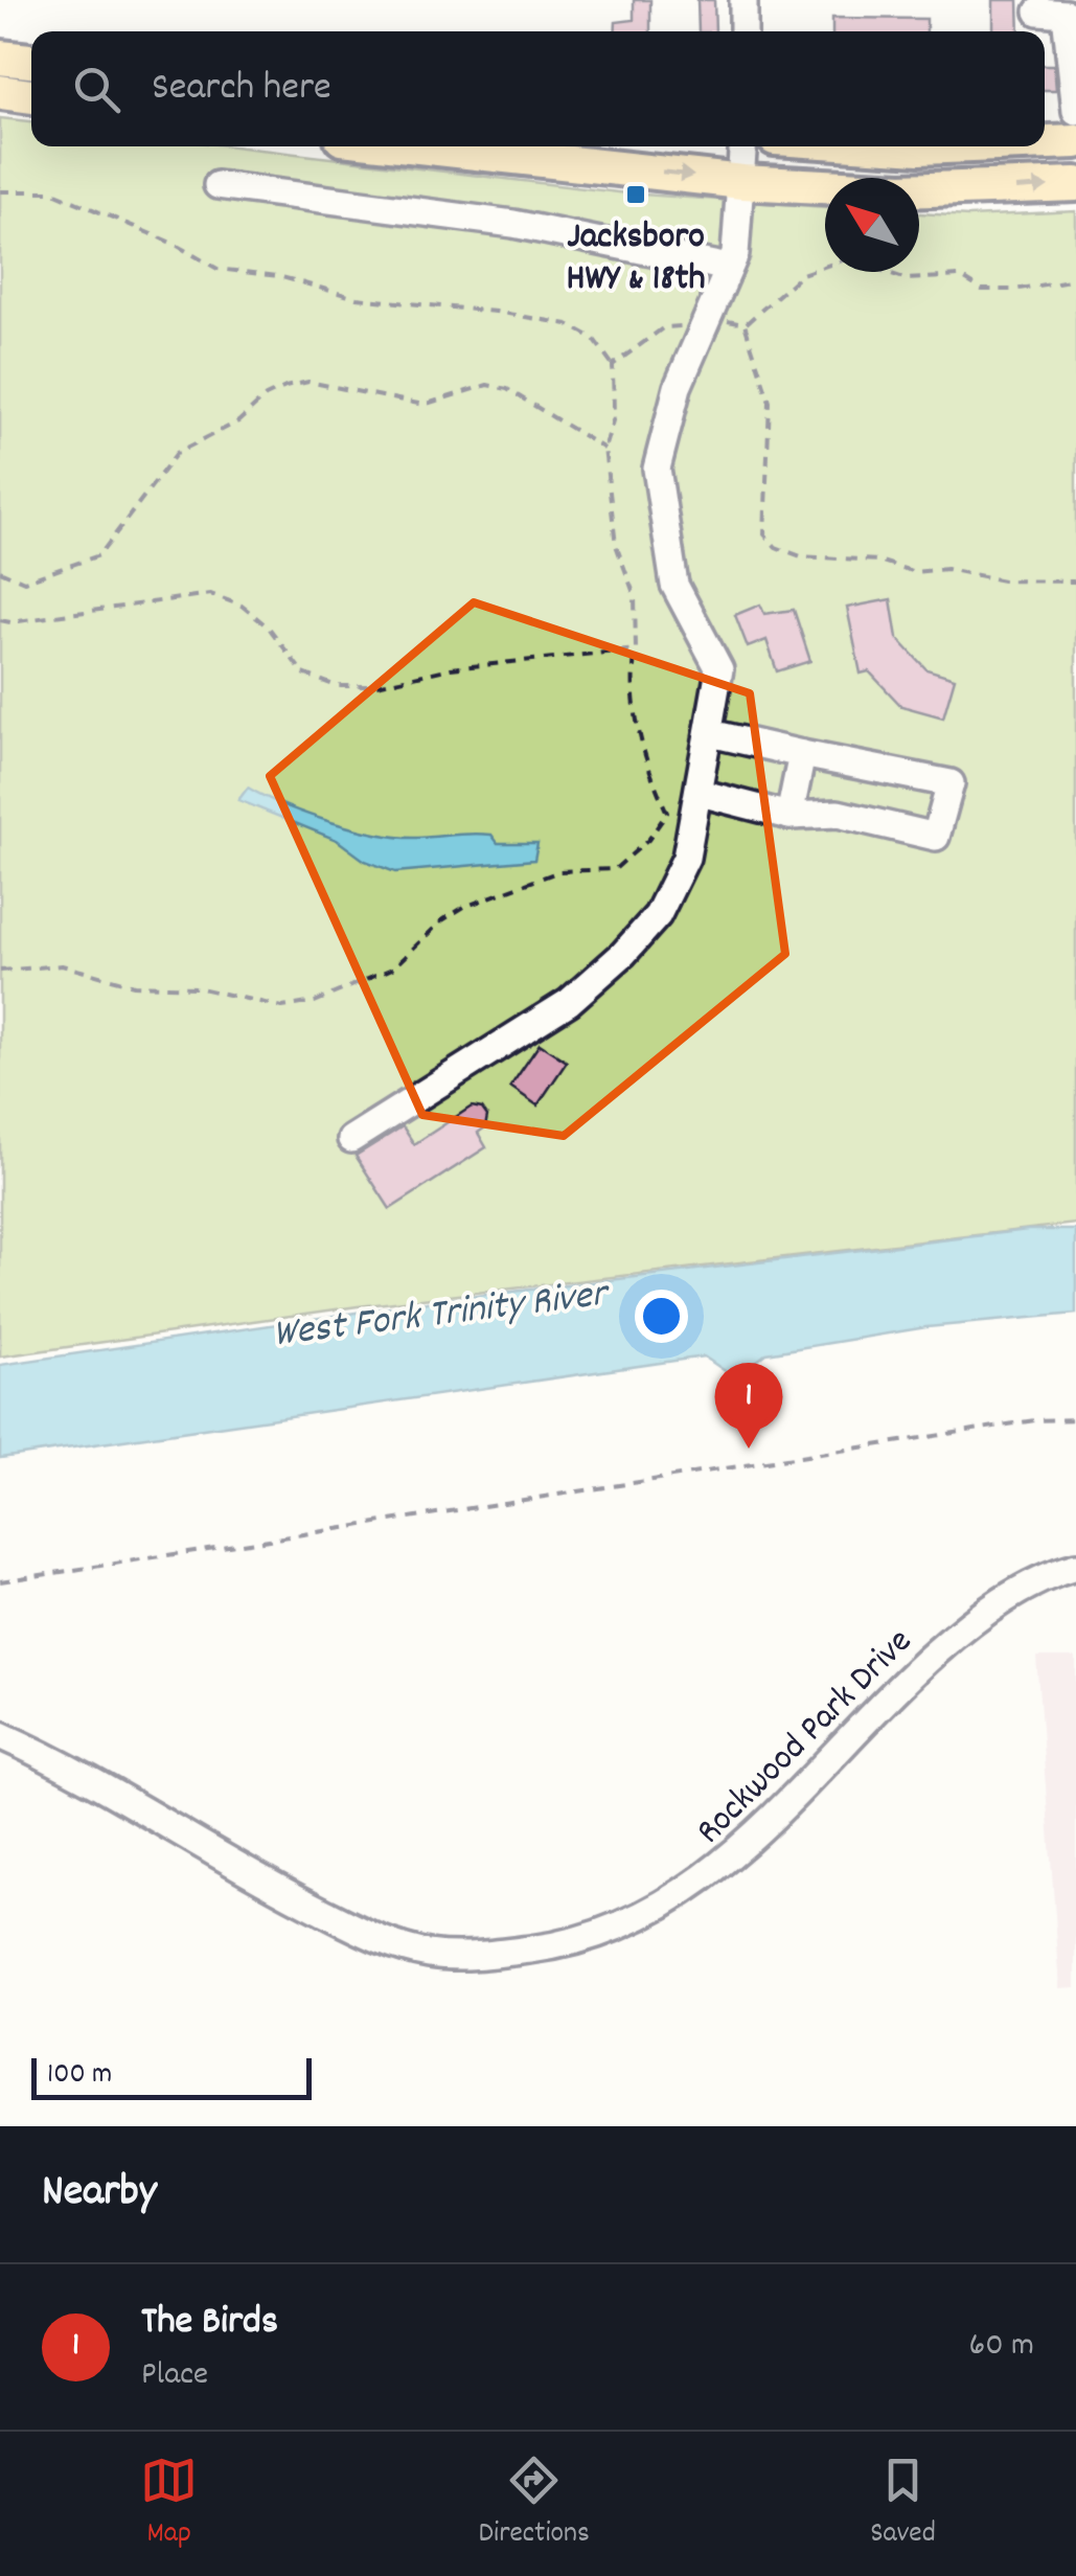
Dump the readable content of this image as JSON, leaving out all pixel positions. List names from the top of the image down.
{
  "streets": {
    "street": ["Rockwood Park Drive"]
  },
  "water": ["West Fork Trinity River"],
  "places": {
    "transit": ["Jacksboro HWY & 18th"]
  },
  "scale_bar": "100 m",
  "north": "top left",
  "page": {
    "search": "Search here",
    "pins": "1",
    "scale": "100 m",
    "heading": "Nearby",
    "list": [
      {
        "mark": "1",
        "name": "The Birds",
        "note": "Place",
        "value": "60 m"
      }
    ],
    "nav": ["Map", "Directions", "Saved"]
  }
}
